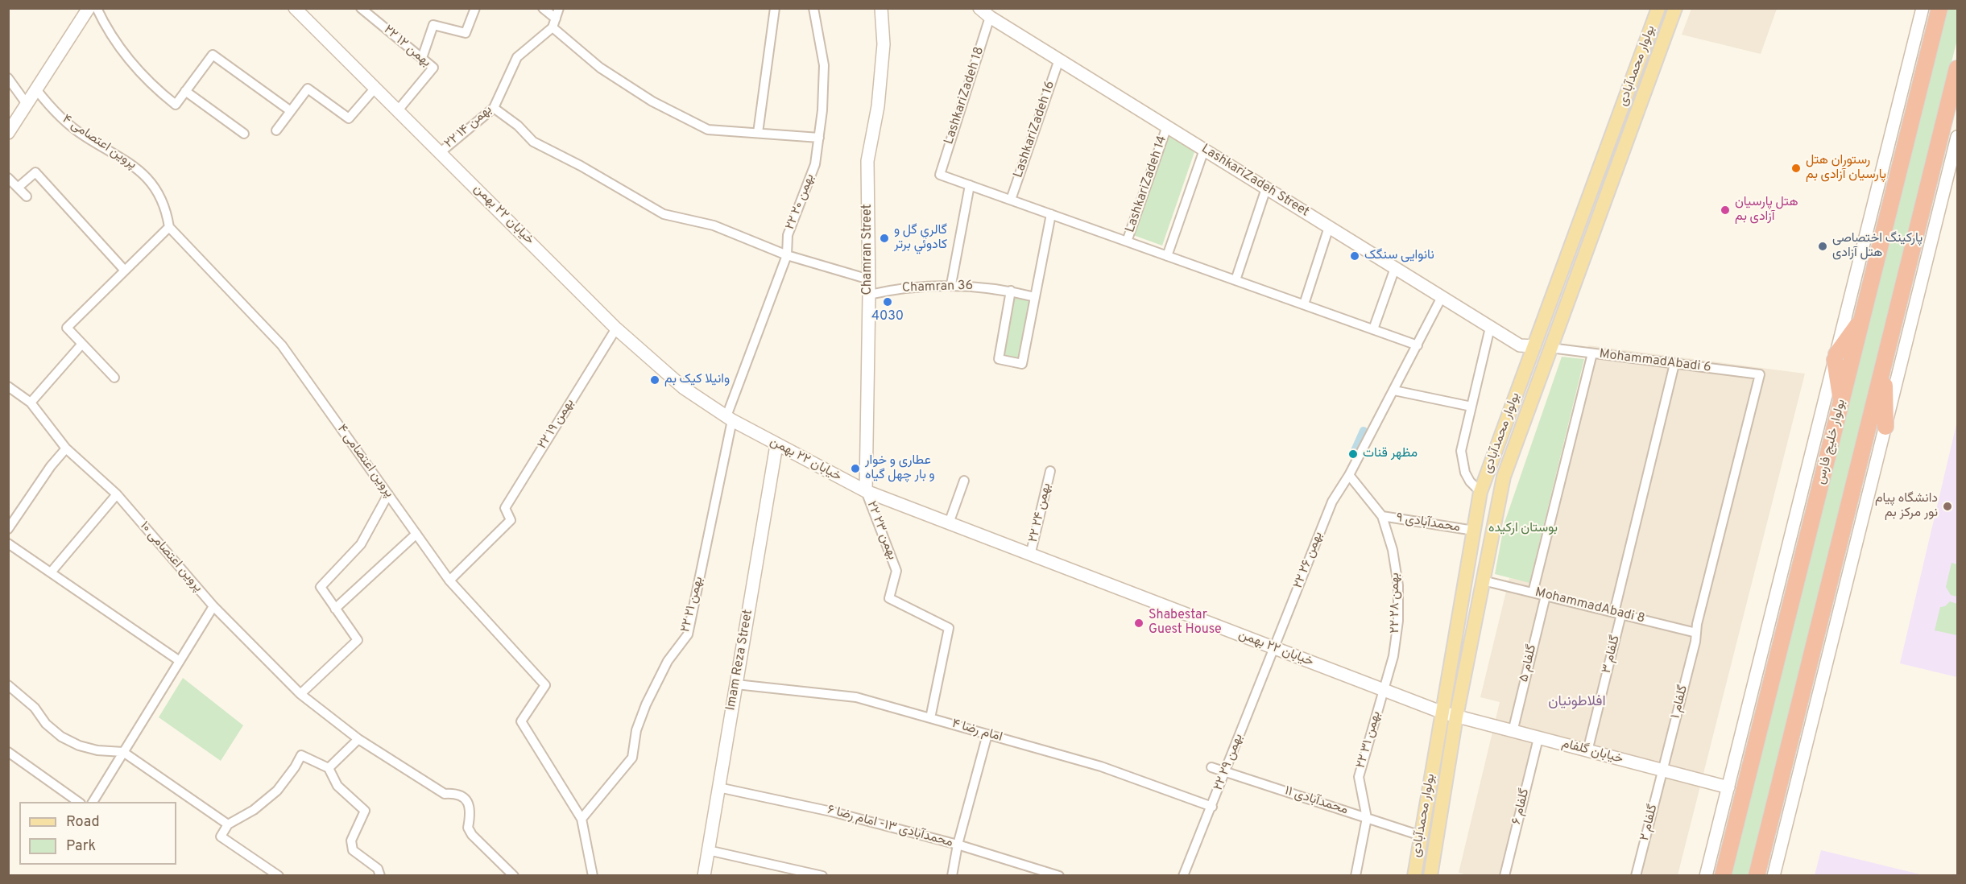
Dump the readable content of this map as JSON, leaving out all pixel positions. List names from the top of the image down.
{
  "streets": {
    "highway": ["بولوار خلیج فارس"],
    "main road": ["بولوار محمدآبادی"],
    "street": [
      "۲۲ بهمن ۱۲",
      "LashkariZadeh 18",
      "۲۲ بهمن ۱۴",
      "LashkariZadeh 16",
      "پروین اعتصامی ۴",
      "LashkariZadeh Street",
      "LashkariZadeh 14",
      "۲۲ بهمن ۲۰",
      "خیابان ۲۲ بهمن",
      "Chamran Street",
      "Chamran 36",
      "MohammadAbadi 6",
      "۲۲ بهمن ۱۹",
      "۲۲ بهمن ۲۴",
      "محمدآبادی ۹",
      "۲۲ بهمن ۲۳",
      "پروین اعتصامی ۱۰",
      "۲۲ بهمن ۲۶",
      "۲۲ بهمن ۲۸",
      "۲۲ بهمن ۲۱",
      "MohammadAbadi 8",
      "گلفام ۳",
      "Imam Reza Street",
      "گلفام ۵",
      "گلفام ۱",
      "امام رضا ۴",
      "۲۲ بهمن ۳۱",
      "خیابان گلفام",
      "۲۲ بهمن ۲۹",
      "محمدآبادی ۱۱",
      "گلفام ۶",
      "گلفام ۲",
      "محمدآبادی ۱۳- امام رضا ۶"
    ]
  },
  "crossings": [
    ["۲۲ بهمن ۱۲", "خیابان ۲۲ بهمن"],
    ["بولوار محمدآبادی", "LashkariZadeh Street"],
    ["بولوار محمدآبادی", "خیابان ۲۲ بهمن"],
    ["بولوار محمدآبادی", "MohammadAbadi 6"],
    ["بولوار محمدآبادی", "محمدآبادی ۹"],
    ["بولوار محمدآبادی", "MohammadAbadi 8"],
    ["بولوار محمدآبادی", "خیابان گلفام"],
    ["بولوار محمدآبادی", "محمدآبادی ۱۱"],
    ["LashkariZadeh 18", "LashkariZadeh Street"],
    ["۲۲ بهمن ۱۴", "خیابان ۲۲ بهمن"],
    ["LashkariZadeh 16", "LashkariZadeh Street"],
    ["پروین اعتصامی ۴", "۲۲ بهمن ۱۹"],
    ["پروین اعتصامی ۴", "۲۲ بهمن ۲۱"],
    ["LashkariZadeh Street", "LashkariZadeh 14"],
    ["LashkariZadeh Street", "۲۲ بهمن ۲۶"],
    ["۲۲ بهمن ۲۰", "خیابان ۲۲ بهمن"],
    ["۲۲ بهمن ۲۰", "۲۲ بهمن ۲۱"],
    ["خیابان ۲۲ بهمن", "Chamran Street"],
    ["خیابان ۲۲ بهمن", "۲۲ بهمن ۱۹"],
    ["خیابان ۲۲ بهمن", "۲۲ بهمن ۲۴"],
    ["خیابان ۲۲ بهمن", "۲۲ بهمن ۲۳"],
    ["خیابان ۲۲ بهمن", "۲۲ بهمن ۲۶"],
    ["خیابان ۲۲ بهمن", "۲۲ بهمن ۲۸"],
    ["خیابان ۲۲ بهمن", "۲۲ بهمن ۲۱"],
    ["خیابان ۲۲ بهمن", "Imam Reza Street"],
    ["خیابان ۲۲ بهمن", "۲۲ بهمن ۳۱"],
    ["خیابان ۲۲ بهمن", "خیابان گلفام"],
    ["خیابان ۲۲ بهمن", "۲۲ بهمن ۲۹"],
    ["Chamran Street", "Chamran 36"],
    ["Chamran Street", "۲۲ بهمن ۲۳"],
    ["MohammadAbadi 6", "گلفام ۳"],
    ["MohammadAbadi 6", "گلفام ۱"],
    ["محمدآبادی ۹", "۲۲ بهمن ۲۸"],
    ["۲۲ بهمن ۲۳", "امام رضا ۴"],
    ["۲۲ بهمن ۲۶", "۲۲ بهمن ۲۹"],
    ["۲۲ بهمن ۲۸", "۲۲ بهمن ۳۱"],
    ["MohammadAbadi 8", "گلفام ۳"],
    ["MohammadAbadi 8", "گلفام ۵"],
    ["MohammadAbadi 8", "گلفام ۱"],
    ["گلفام ۳", "خیابان گلفام"],
    ["Imam Reza Street", "امام رضا ۴"],
    ["Imam Reza Street", "محمدآبادی ۱۳- امام رضا ۶"],
    ["گلفام ۵", "خیابان گلفام"],
    ["گلفام ۱", "خیابان گلفام"],
    ["گلفام ۱", "گلفام ۲"],
    ["امام رضا ۴", "۲۲ بهمن ۲۹"],
    ["۲۲ بهمن ۳۱", "محمدآبادی ۱۱"],
    ["خیابان گلفام", "گلفام ۶"],
    ["خیابان گلفام", "گلفام ۲"],
    ["۲۲ بهمن ۲۹", "محمدآبادی ۱۱"]
  ],
  "districts": ["افلاطونیان"],
  "parks": ["بوستان ارکیده"],
  "places": [
    "رستوران هتل پارسیان آزادی بم",
    "هتل پارسیان آزادی بم",
    "گالري گل و كادوئي برتر",
    "پارکینگ اختصاصی هتل آزادی",
    "نانوایی سنگک",
    "4030",
    "وانیلا کیک بم",
    "مظهر قنات",
    "عطاری و خوار و بار چهل گیاه",
    "دانشگاه پیام نور مرکز بم",
    "Shabestar Guest House"
  ],
  "legend": ["Road", "Park"]
}
